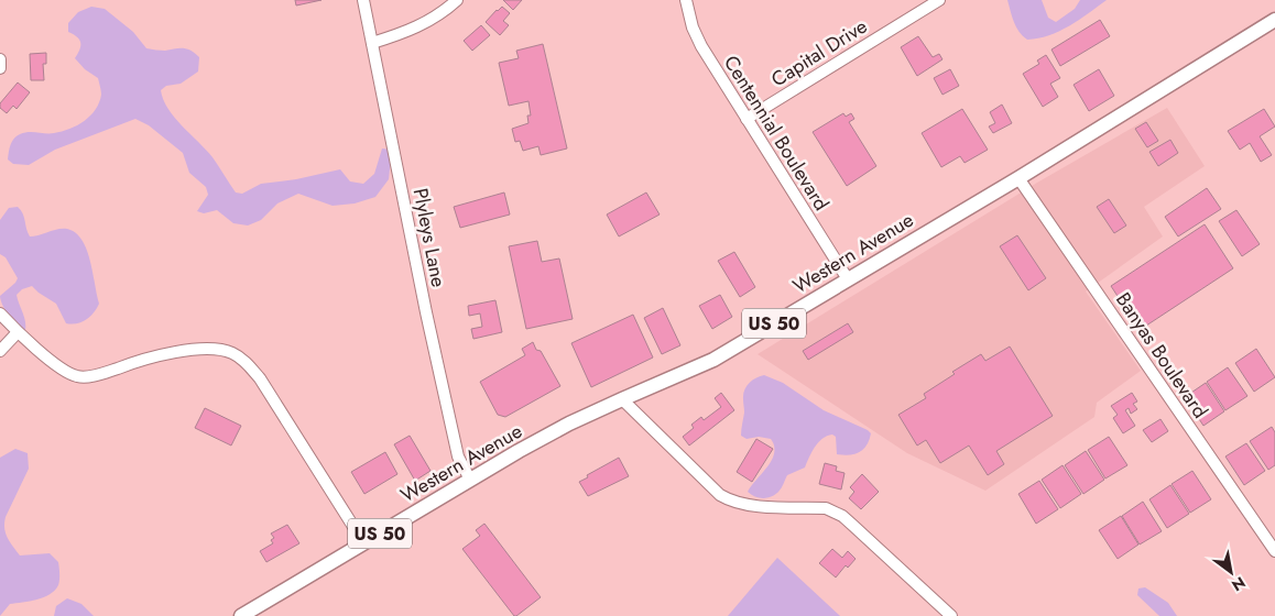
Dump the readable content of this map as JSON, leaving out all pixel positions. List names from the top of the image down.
{
  "streets": {
    "main road": ["Western Avenue", "US 50"],
    "street": [
      "Capital Drive",
      "Centennial Boulevard",
      "Plyleys Lane",
      "Banyas Boulevard"
    ]
  },
  "crossings": [
    ["Capital Drive", "Centennial Boulevard"],
    ["Centennial Boulevard", "Western Avenue"],
    ["Plyleys Lane", "Western Avenue"],
    ["Western Avenue", "Banyas Boulevard"]
  ],
  "north": "bottom right"
}
